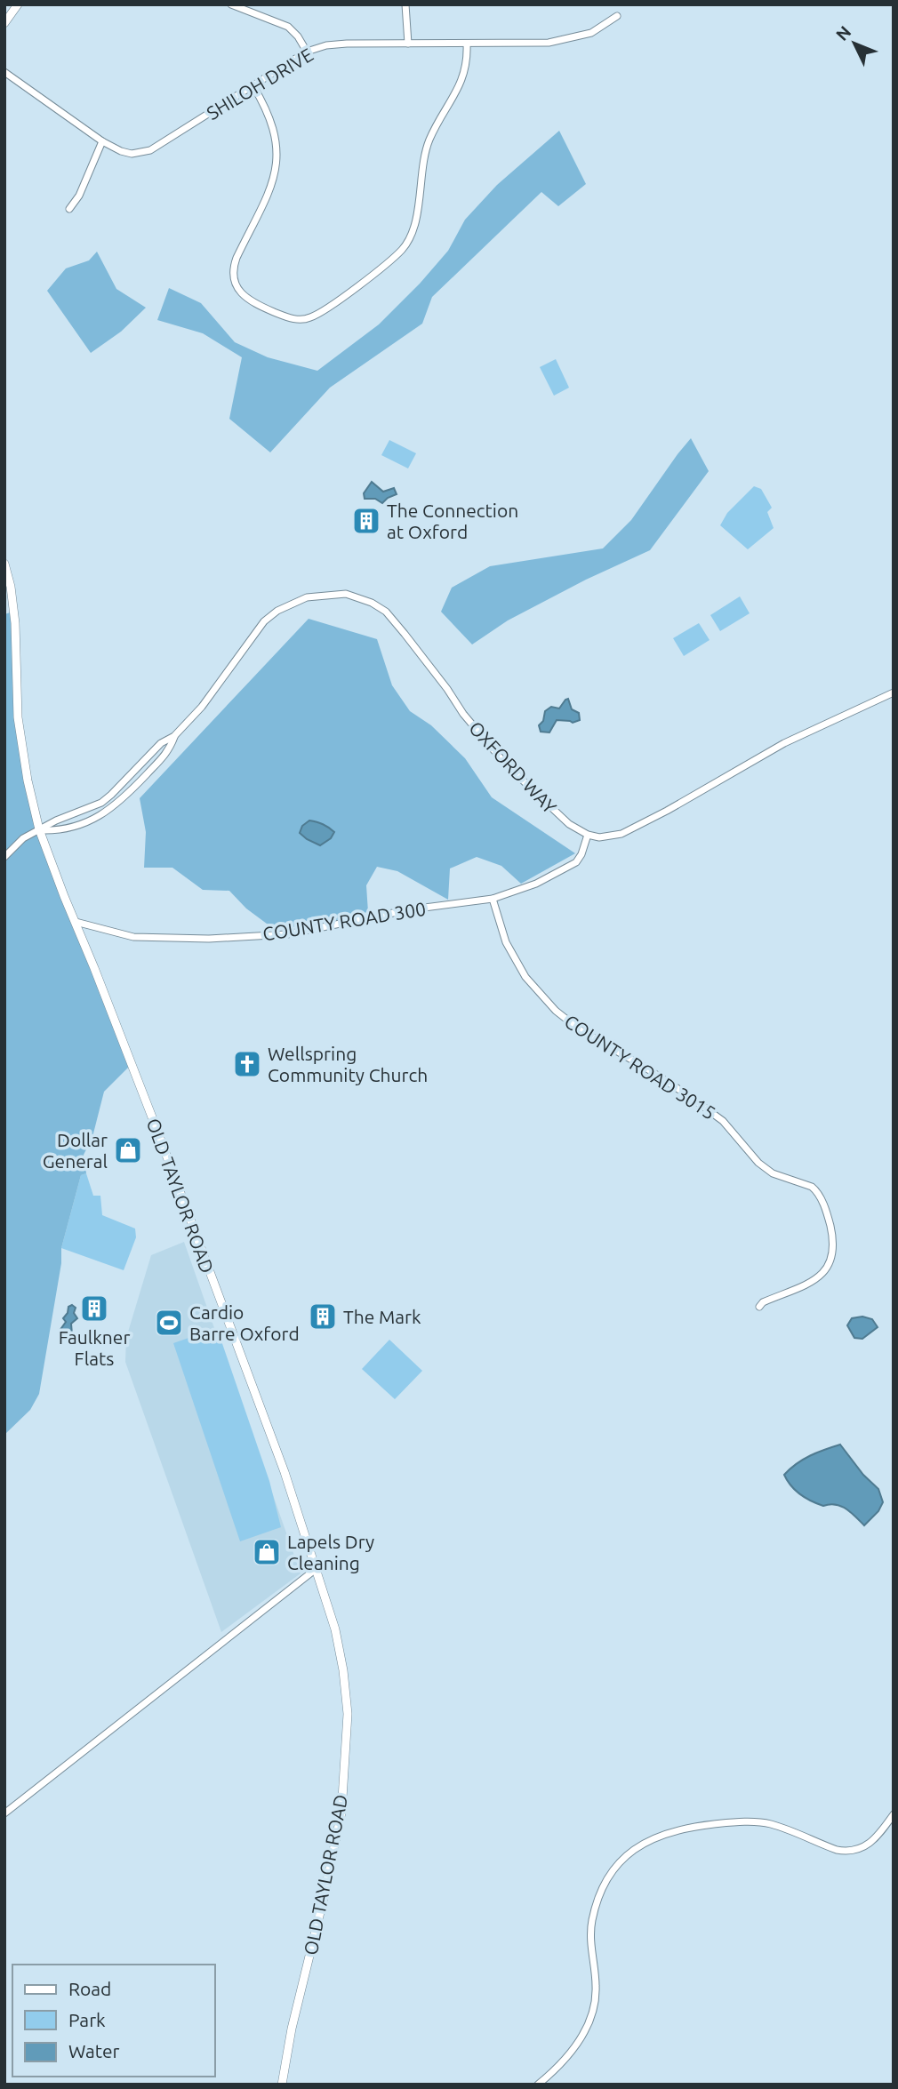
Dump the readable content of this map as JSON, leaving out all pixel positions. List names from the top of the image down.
{
  "streets": {
    "street": [
      "SHILOH DRIVE",
      "OXFORD WAY",
      "COUNTY ROAD 300",
      "COUNTY ROAD 3015",
      "OLD TAYLOR ROAD"
    ]
  },
  "crossings": [
    ["OXFORD WAY", "COUNTY ROAD 300"],
    ["OXFORD WAY", "OLD TAYLOR ROAD"],
    ["COUNTY ROAD 300", "COUNTY ROAD 3015"],
    ["COUNTY ROAD 300", "OLD TAYLOR ROAD"]
  ],
  "places": {
    "building": ["The Connection at Oxford", "Faulkner Flats", "The Mark"],
    "church": ["Wellspring Community Church"],
    "shop": ["Dollar General", "Lapels Dry Cleaning"],
    "sports": ["Cardio Barre Oxford"]
  },
  "legend": ["Road", "Park", "Water"],
  "north": "top left"
}
